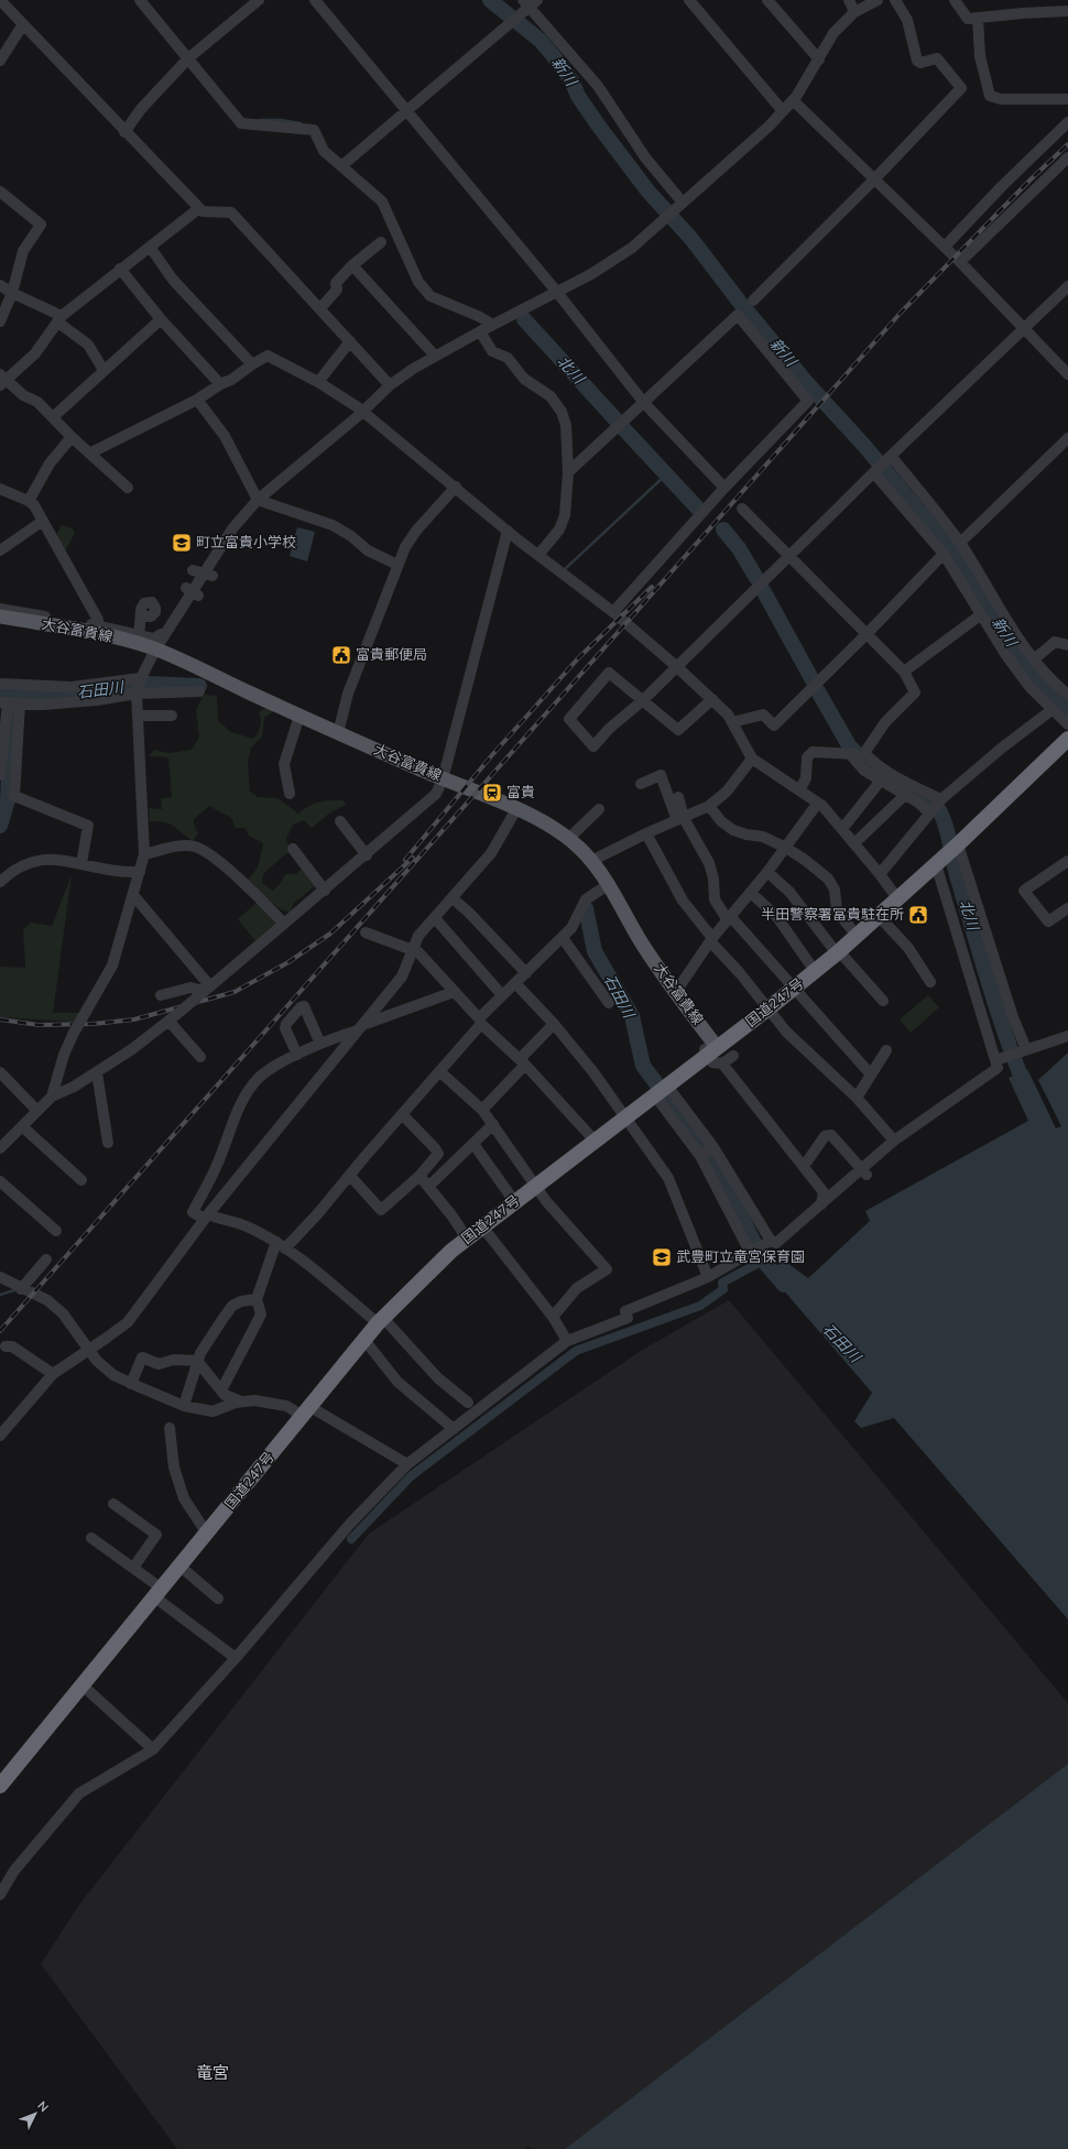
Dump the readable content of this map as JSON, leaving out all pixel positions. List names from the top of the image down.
{
  "streets": {
    "highway": ["国道247号"],
    "main road": ["大谷富貴線"]
  },
  "crossings": [
    ["大谷富貴線", "国道247号"]
  ],
  "districts": ["竜宮"],
  "water": ["新川", "北川", "石田川"],
  "places": {
    "school or university": ["町立富貴小学校", "武豊町立竜宮保育園"],
    "public building": ["富貴郵便局", "半田警察署冨貴駐在所"],
    "station": ["富貴"]
  },
  "north": "top right"
}
